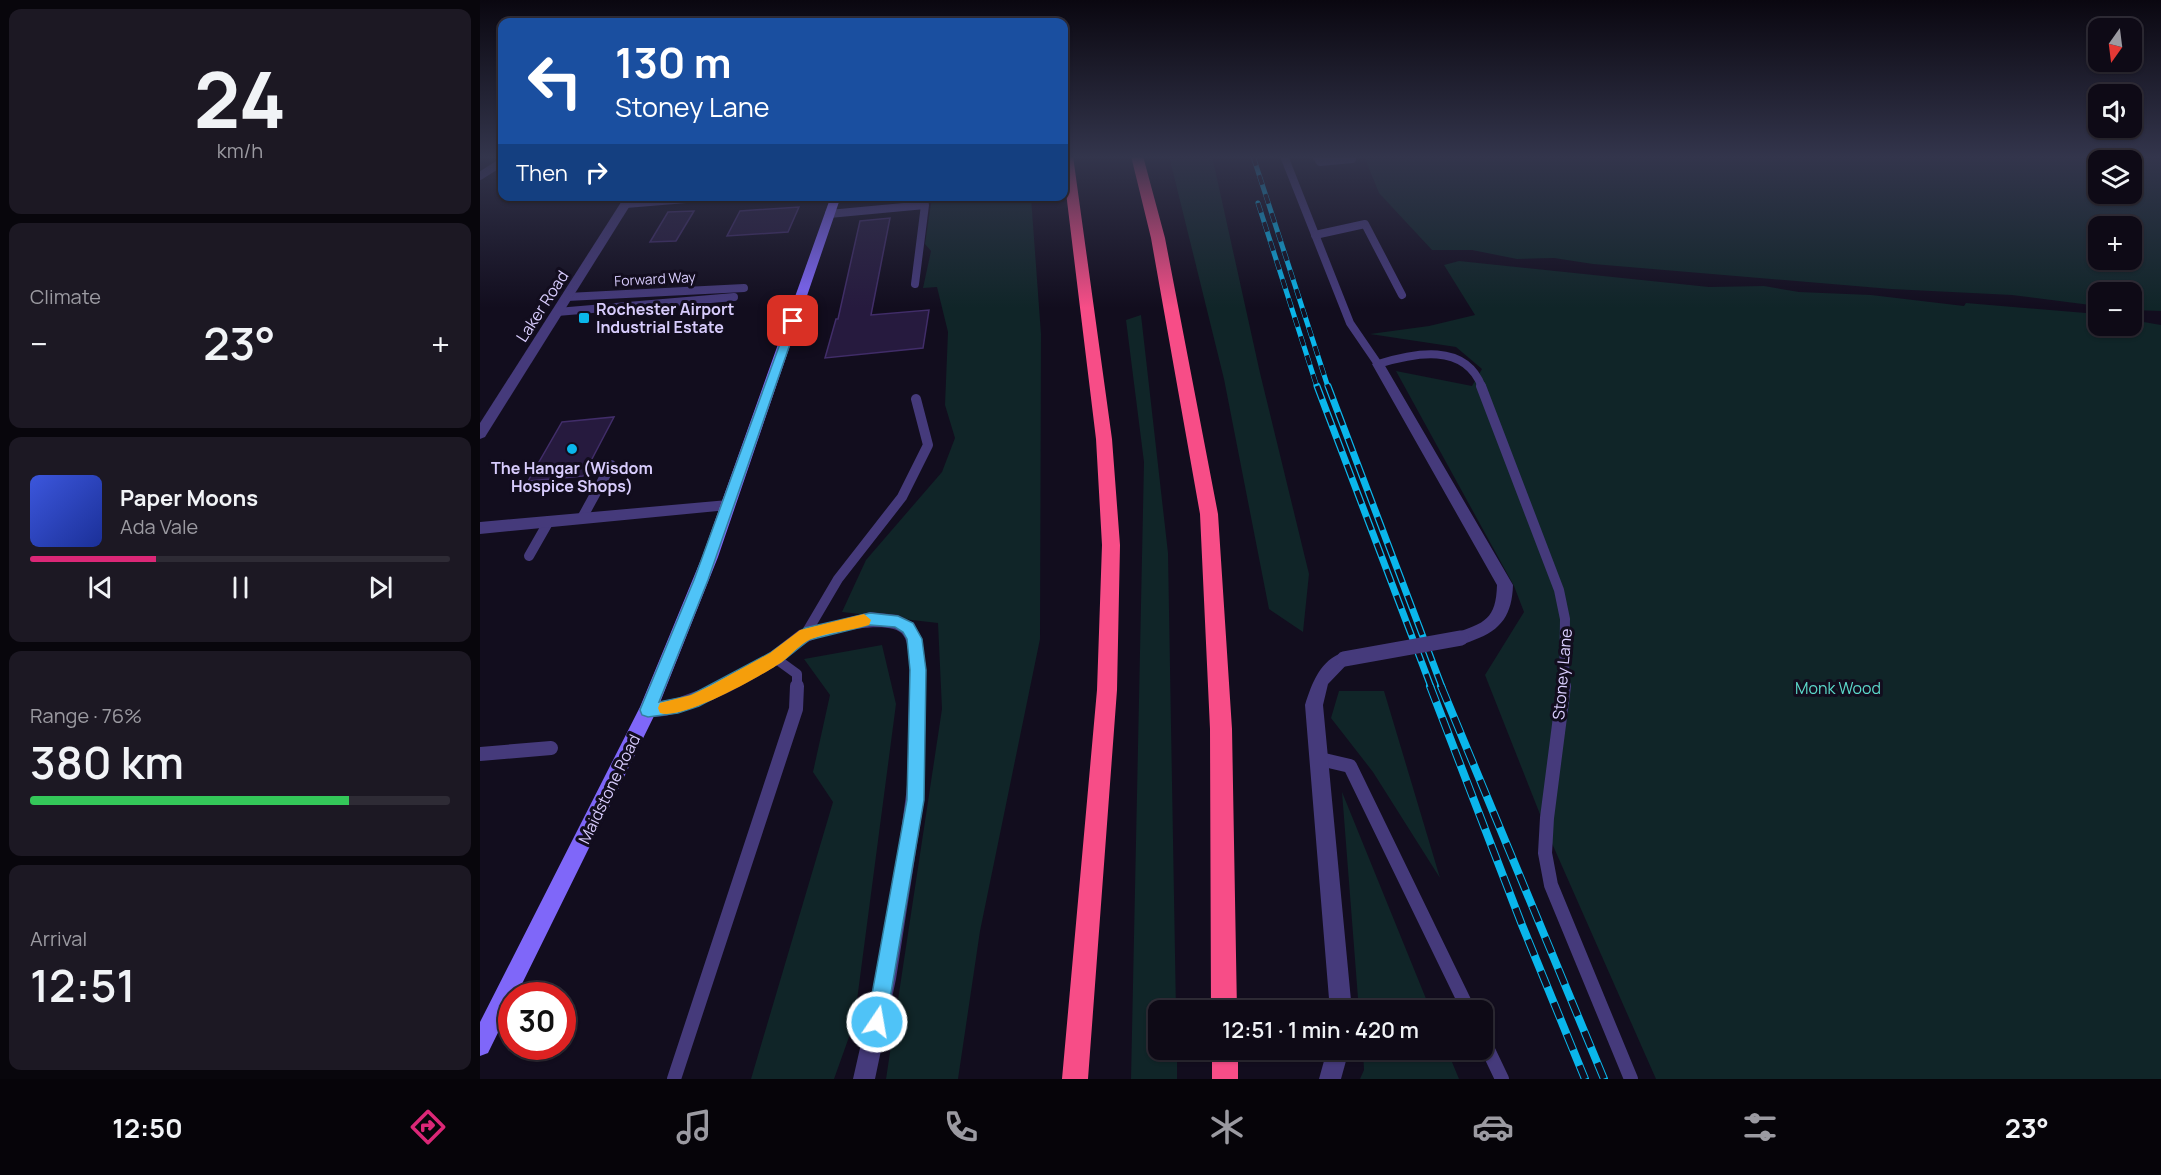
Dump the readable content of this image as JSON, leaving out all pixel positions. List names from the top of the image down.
{
  "streets": {
    "main road": ["Maidstone Road"],
    "street": ["Laker Road"],
    "lane": ["Forward Way", "Stoney Lane"]
  },
  "crossings": [
    ["Forward Way", "Laker Road"]
  ],
  "parks": ["Monk Wood"],
  "places": {
    "transit": ["Rochester Airport Industrial Estate"],
    "other": ["The Hangar (Wisdom Hospice Shops)"]
  },
  "north": "bottom",
  "page": {
    "tile": [
      ["24", "km/h"],
      "Climate",
      ["Range · 76%", "380 km"],
      ["Arrival", "12:51"]
    ],
    "map_buttons": ["+", "−"],
    "turn": ["130 m", "Stoney Lane"],
    "then": "Then",
    "heat": ["−", "23°", "+"],
    "song": ["Paper Moons", "Ada Vale"],
    "limit": "30",
    "trip": "12:51 · 1 min · 420 m",
    "tabs": ["12:50", "23°"]
  }
}
